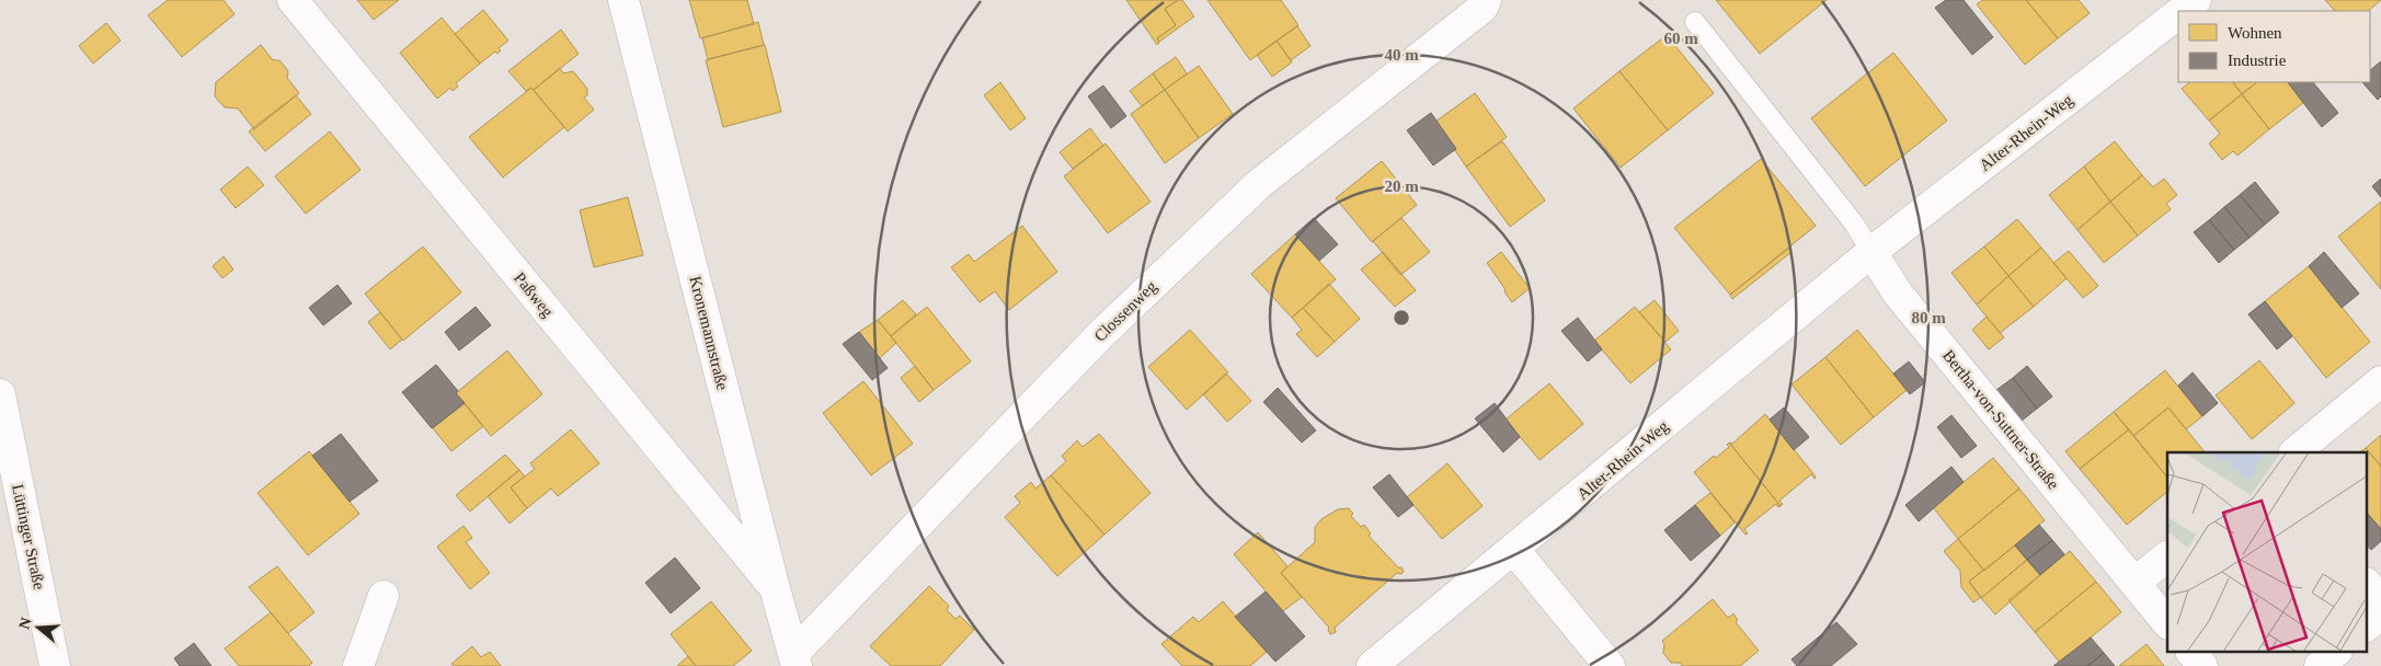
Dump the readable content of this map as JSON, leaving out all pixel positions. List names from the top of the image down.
{
  "streets": {
    "street": [
      "Alter-Rhein-Weg",
      "Paßweg",
      "Clossenweg",
      "Kronemannstraße",
      "Bertha-von-Suttner-Straße",
      "Lüttinger Straße"
    ]
  },
  "crossings": [
    ["Alter-Rhein-Weg", "Bertha-von-Suttner-Straße"],
    ["Paßweg", "Kronemannstraße"],
    ["Clossenweg", "Kronemannstraße"]
  ],
  "legend": ["Wohnen", "Industrie"],
  "north": "left",
  "rings": [
    "60 m",
    "40 m",
    "20 m",
    "80 m"
  ]
}
